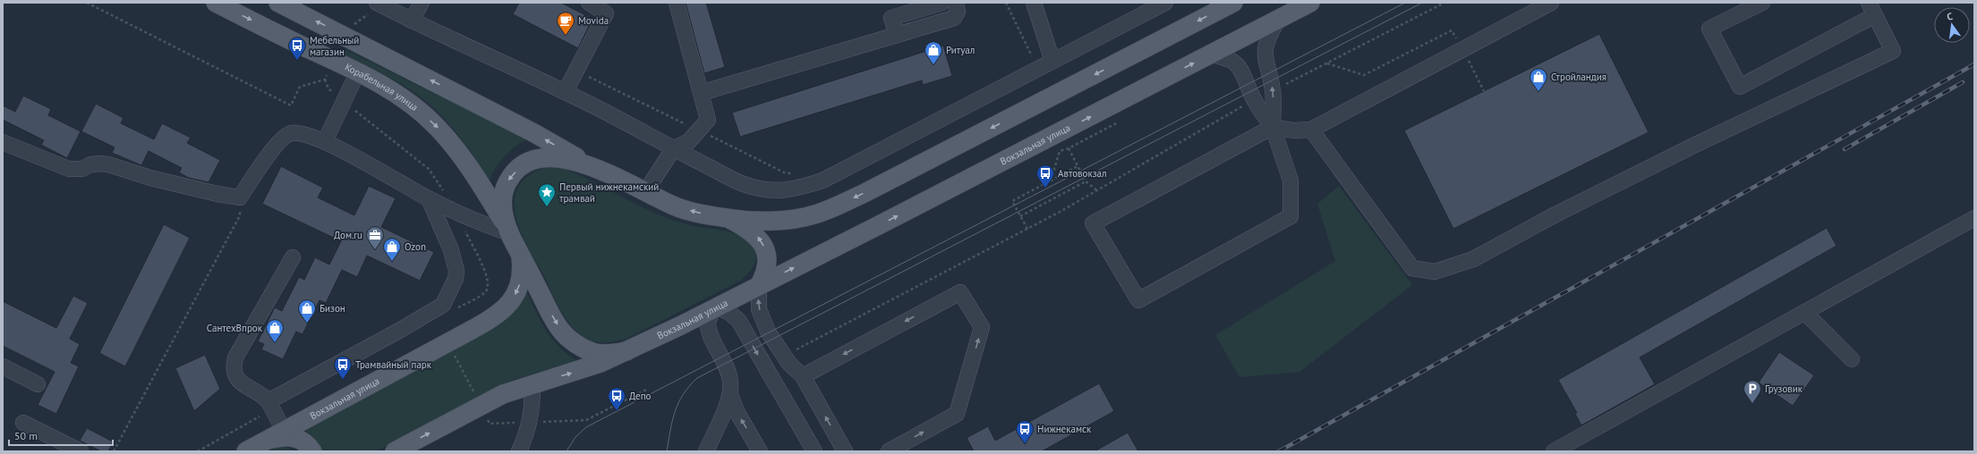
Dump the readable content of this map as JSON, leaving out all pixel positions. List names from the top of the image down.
{
  "streets": {
    "main road": ["Корабельная улица", "Вокзальная улица"]
  },
  "crossings": [
    ["Корабельная улица", "Вокзальная улица"]
  ],
  "places": {
    "cafe": ["Movida"],
    "bus stop": [
      "Мебельный магазин",
      "Автовокзал",
      "Трамвайный парк",
      "Депо",
      "Нижнекамск"
    ],
    "shop": [
      "Ритуал",
      "Стройландия",
      "Ozon",
      "Бизон",
      "СантехВпрок"
    ],
    "place": ["Первый нижнекамский трамвай"],
    "office": ["Дом.ru"],
    "parking": ["Грузовик"]
  },
  "scale_bar": "50 m",
  "north": "top"
}
